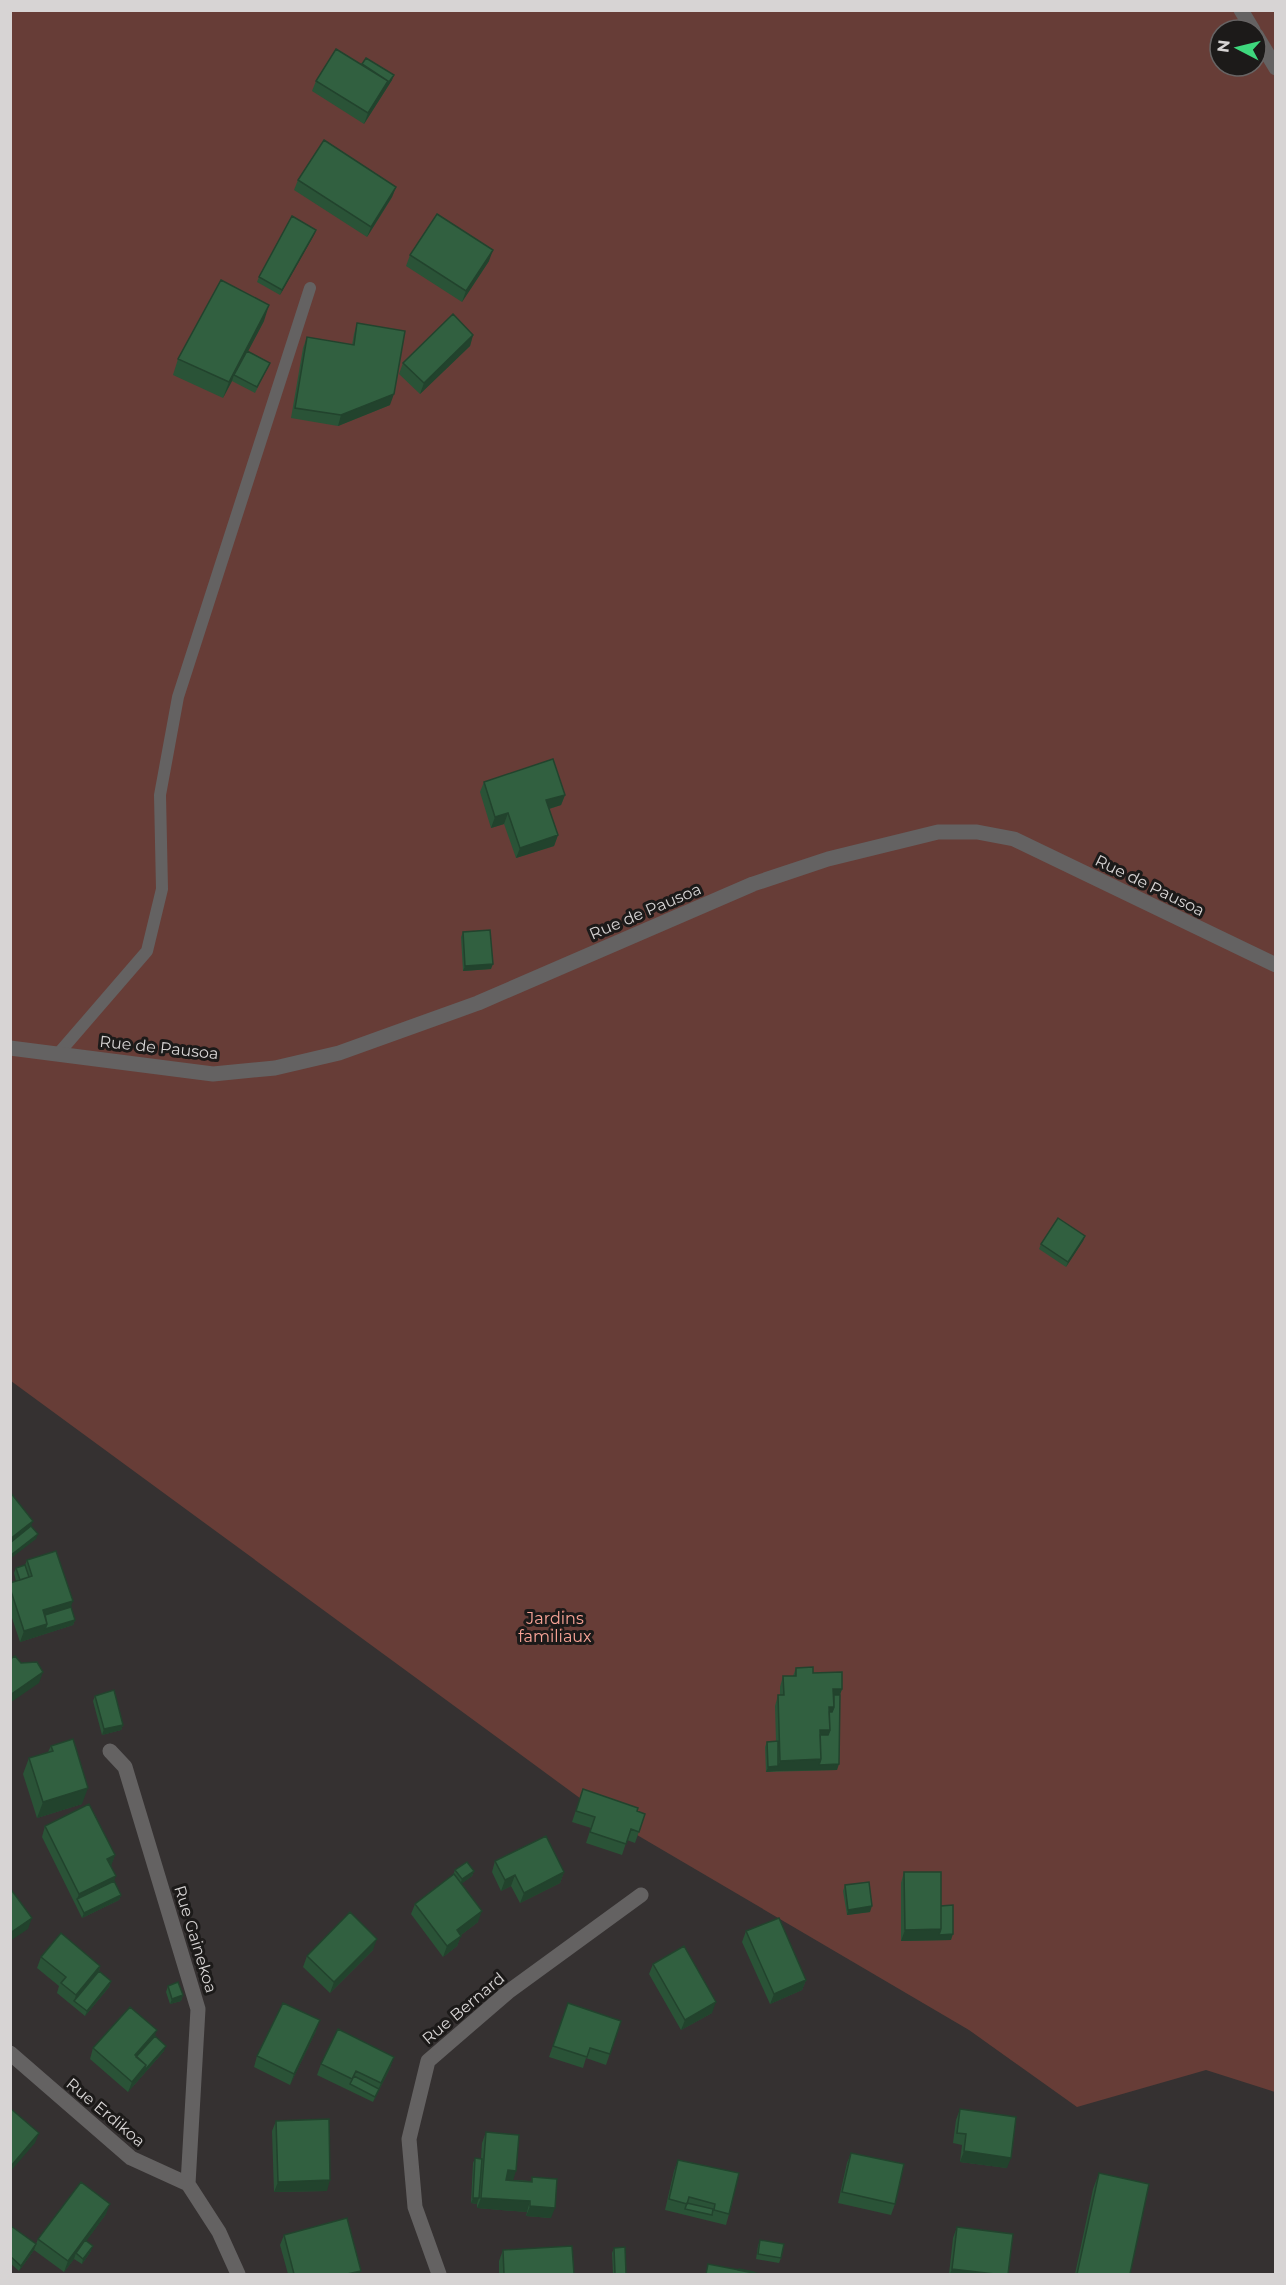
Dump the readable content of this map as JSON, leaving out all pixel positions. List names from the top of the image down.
{
  "streets": {
    "street": [
      "Rue de Pausoa",
      "Rue Gainekoa",
      "Rue Bernard",
      "Rue Erdikoa"
    ]
  },
  "crossings": [
    ["Rue Gainekoa", "Rue Erdikoa"]
  ],
  "parks": ["Jardins familiaux"],
  "north": "left"
}
